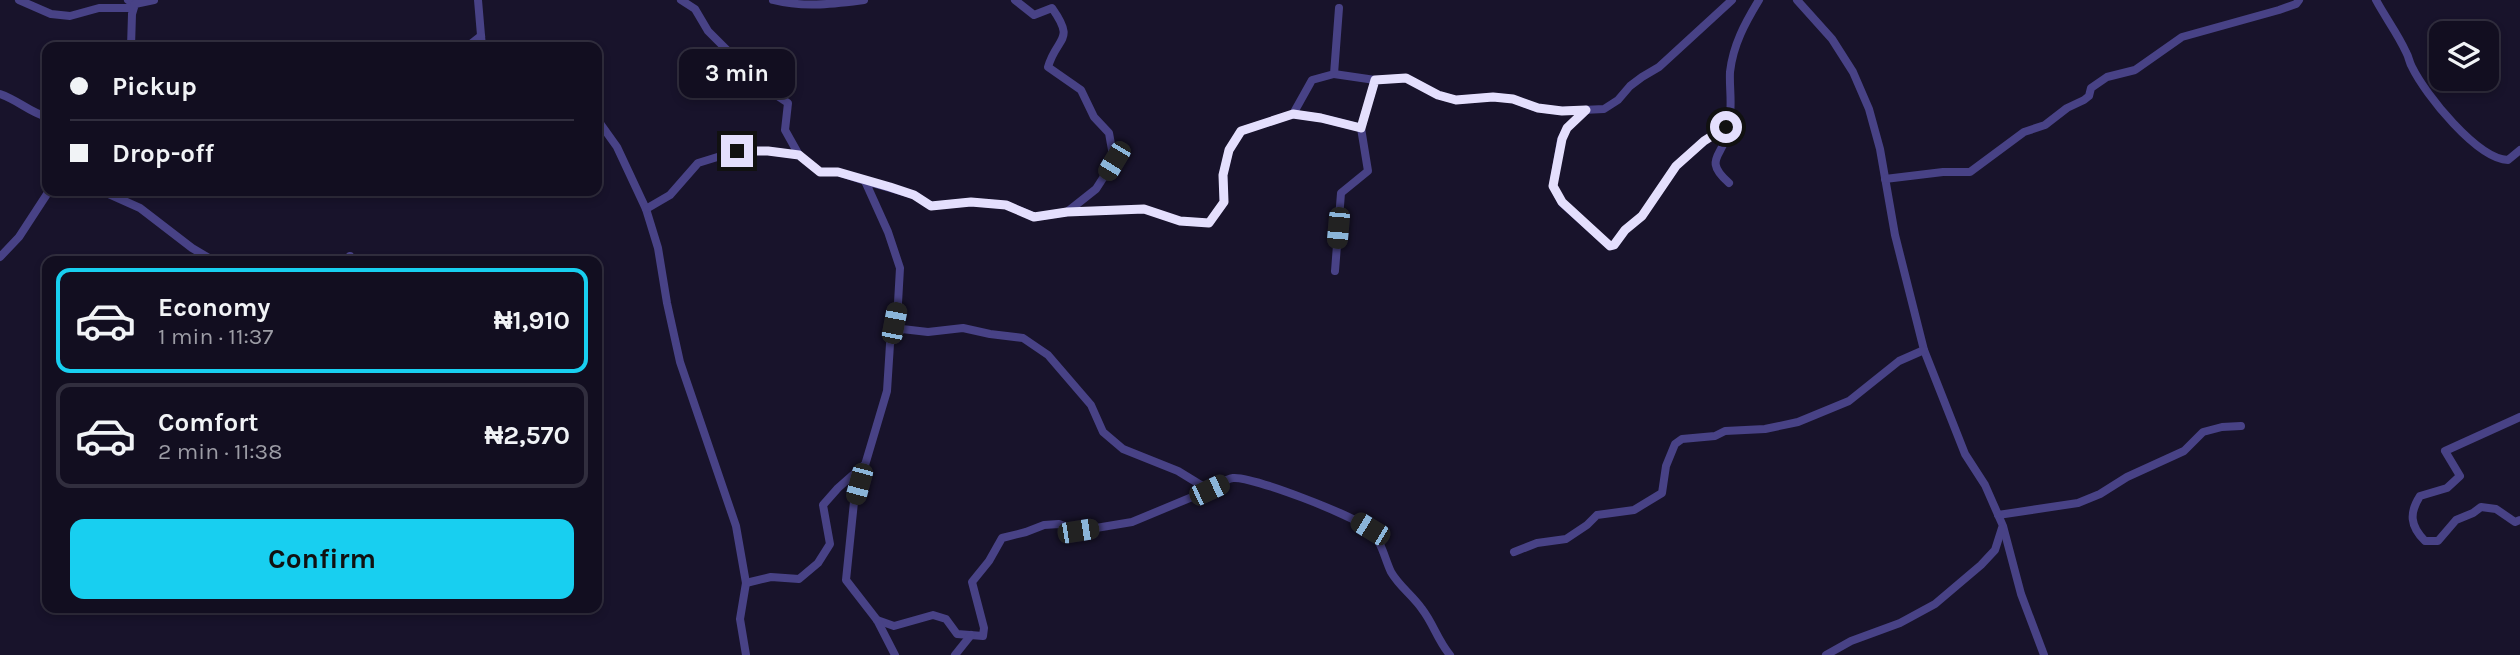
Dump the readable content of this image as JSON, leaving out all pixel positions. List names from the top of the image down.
{
  "page": {
    "banner": ["Pickup", "Drop-off"],
    "bubble": "3 min",
    "list": [
      {
        "name": "Economy",
        "note": "1 min · 11:37",
        "value": "₦1,910"
      },
      {
        "name": "Comfort",
        "note": "2 min · 11:38",
        "value": "₦2,570"
      }
    ],
    "buttons": "Confirm"
  }
}
